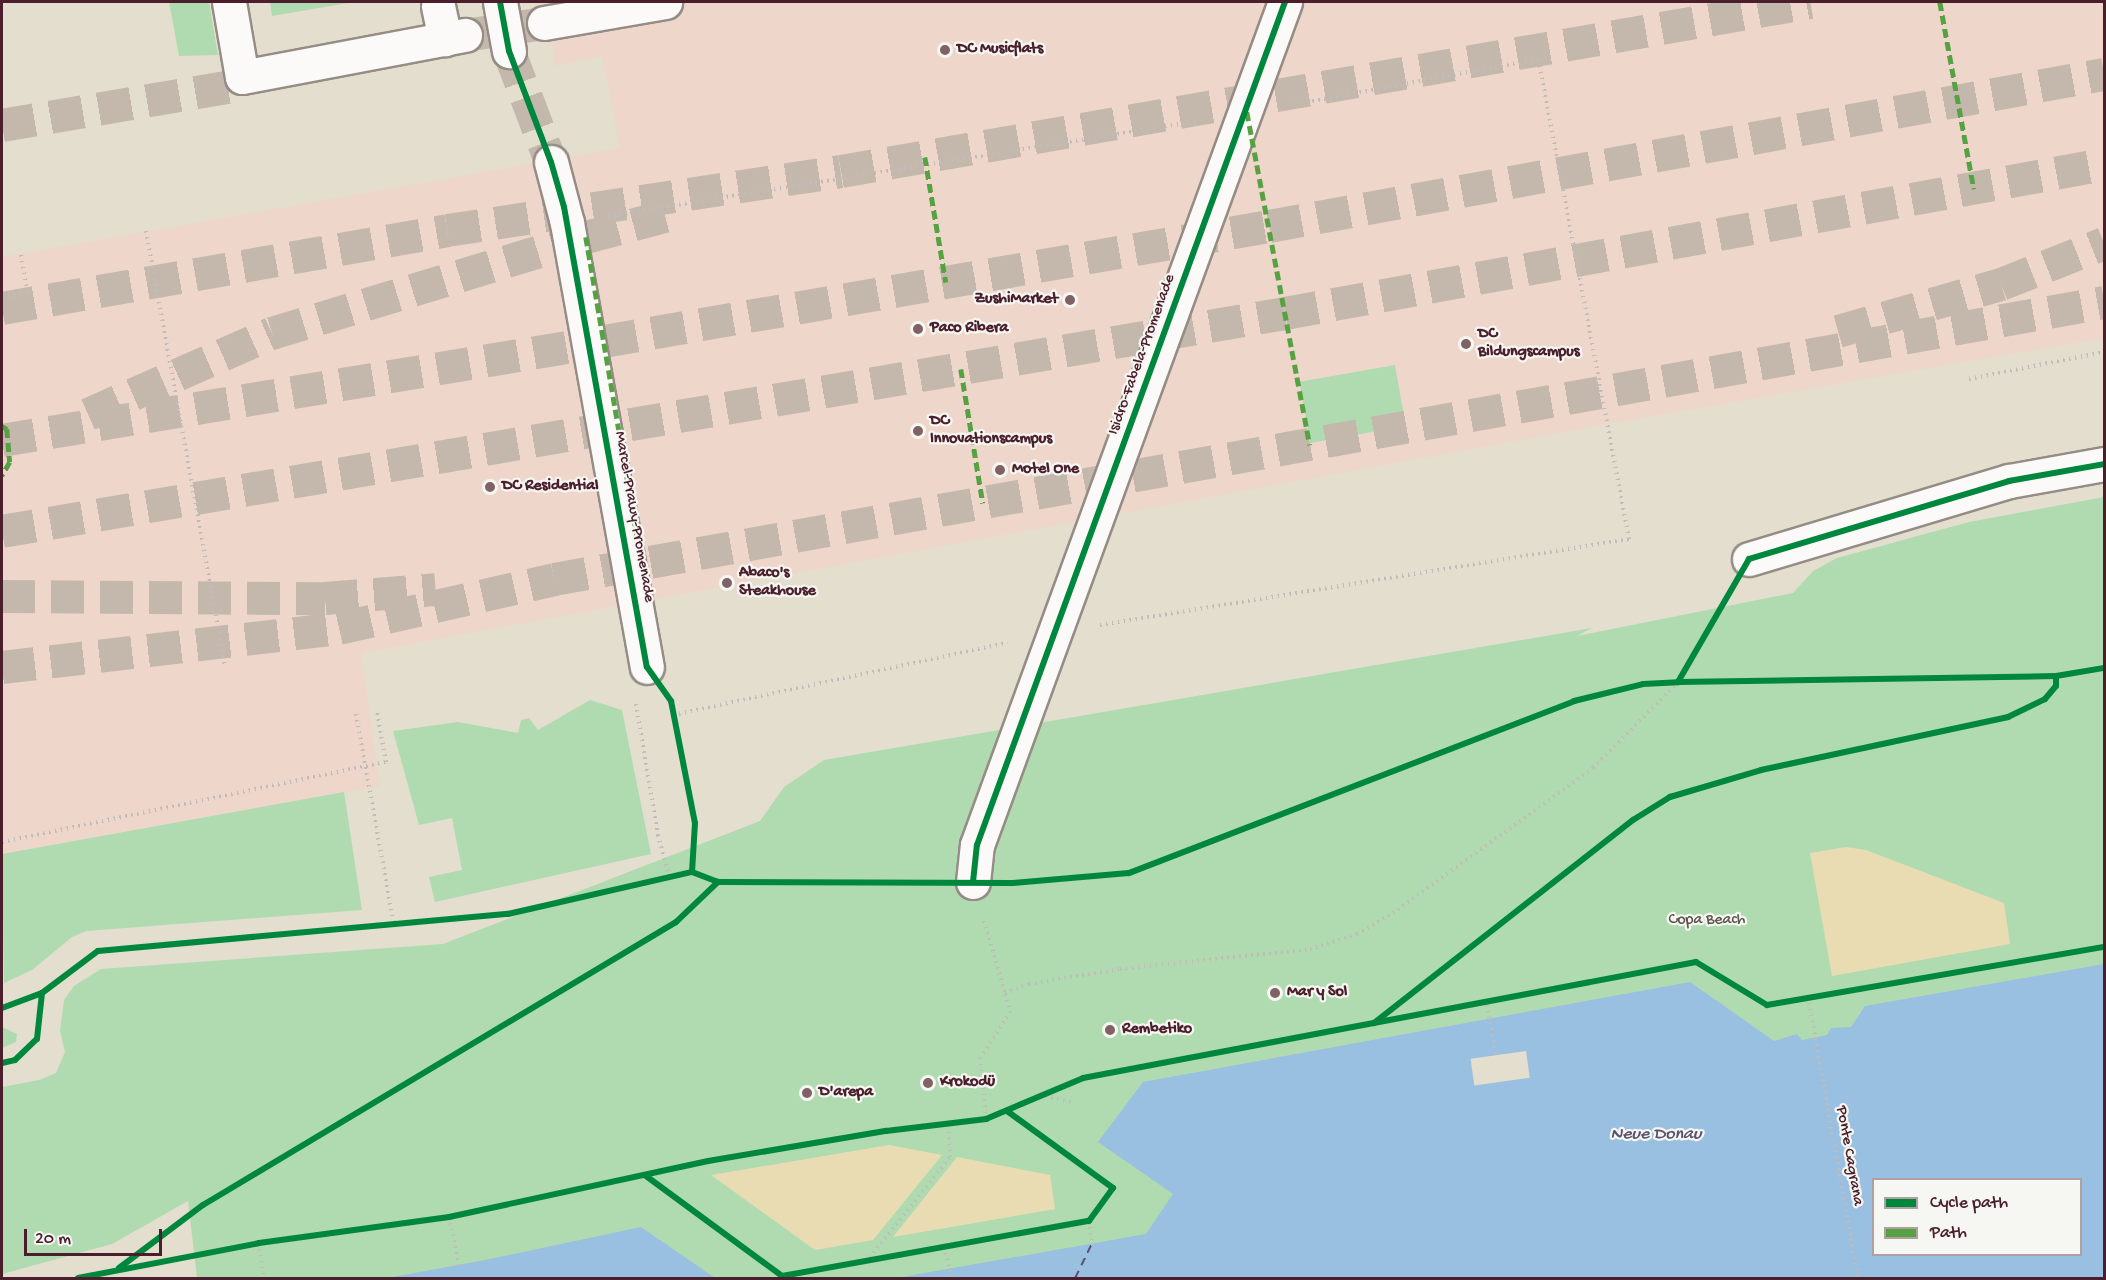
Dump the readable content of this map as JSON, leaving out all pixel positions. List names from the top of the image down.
{
  "streets": {
    "street": ["Isidro-Fabela-Promenade", "Marcel-Prawy-Promenade"],
    "path": ["Ponte Cagrana"]
  },
  "water": ["Neue Donau"],
  "parks": ["Copa Beach"],
  "places": [
    "DC Musicflats",
    "ZushiMarket",
    "Paco Ribera",
    "DC Bildungscampus",
    "DC Innovationscampus",
    "Motel One",
    "DC Residential",
    "Abaco's Steakhouse",
    "Mar y Sol",
    "Rembetiko",
    "Krokodü",
    "D'arepa"
  ],
  "legend": ["Cycle path", "Path"],
  "scale_bar": "20 m"
}
